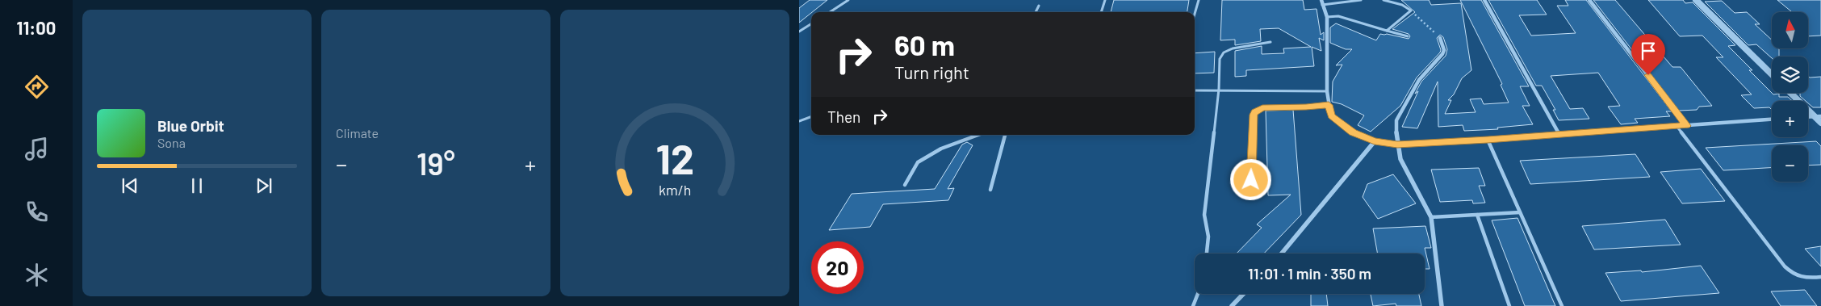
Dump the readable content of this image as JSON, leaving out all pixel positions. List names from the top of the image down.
{
  "north": "top",
  "page": {
    "tabs": "11:00",
    "tile": "Climate",
    "map_buttons": ["+", "−"],
    "turn": ["60 m", "Turn right"],
    "then": "Then",
    "song": ["Blue Orbit", "Sona"],
    "heat": ["−", "19°", "+"],
    "limit": "20",
    "trip": "11:01 · 1 min · 350 m",
    "gauge": ["12", "km/h"]
  }
}
